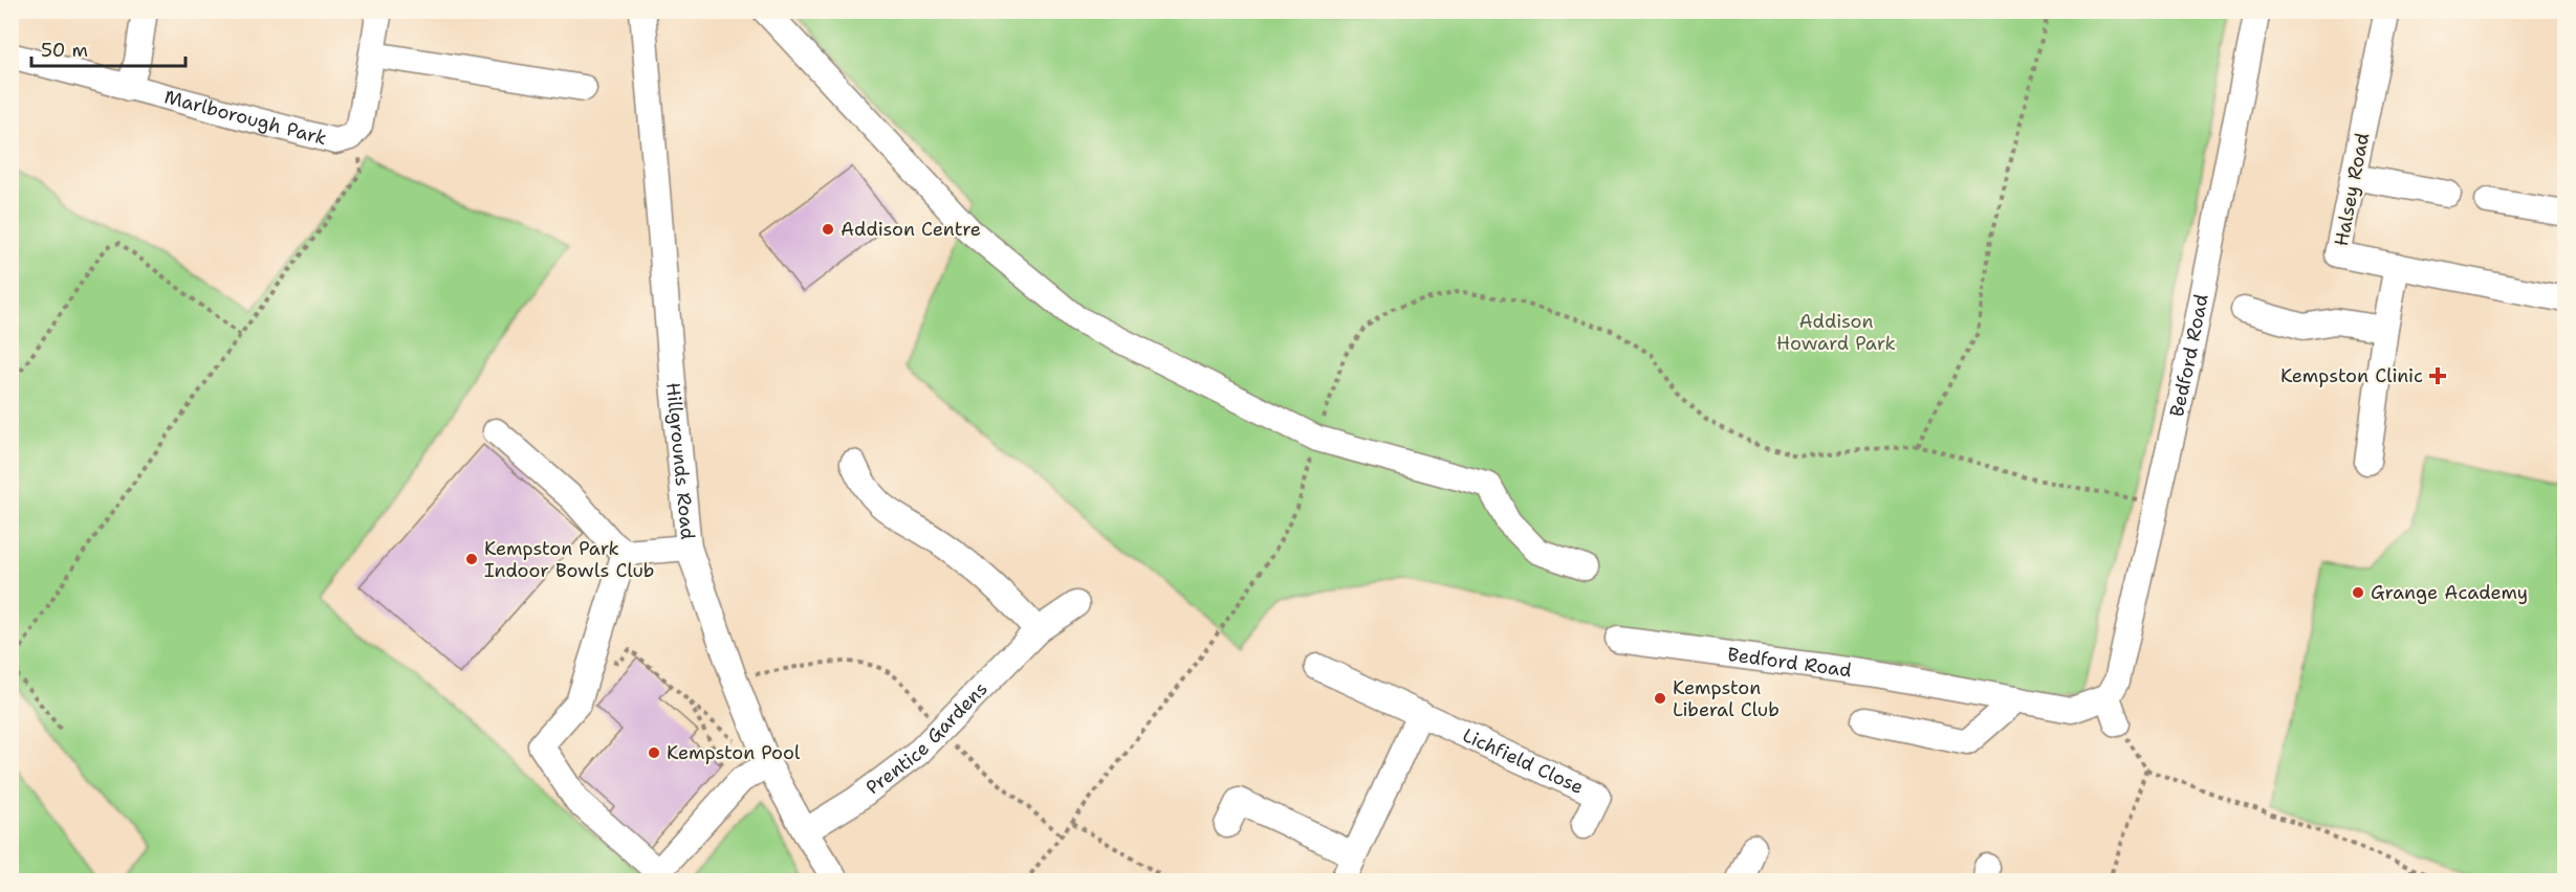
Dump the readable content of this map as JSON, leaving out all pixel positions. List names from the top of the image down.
{
  "streets": {
    "street": [
      "Marlborough Park",
      "Halsey Road",
      "Bedford Road",
      "Hillgrounds Road",
      "Prentice Gardens",
      "Lichfield Close"
    ]
  },
  "crossings": [
    ["Hillgrounds Road", "Prentice Gardens"]
  ],
  "parks": ["Addison Howard Park"],
  "places": {
    "other": [
      "Addison Centre",
      "Kempston Park Indoor Bowls Club",
      "Grange Academy",
      "Kempston Liberal Club",
      "Kempston Pool"
    ],
    "health": ["Kempston Clinic"]
  },
  "scale_bar": "50 m"
}
